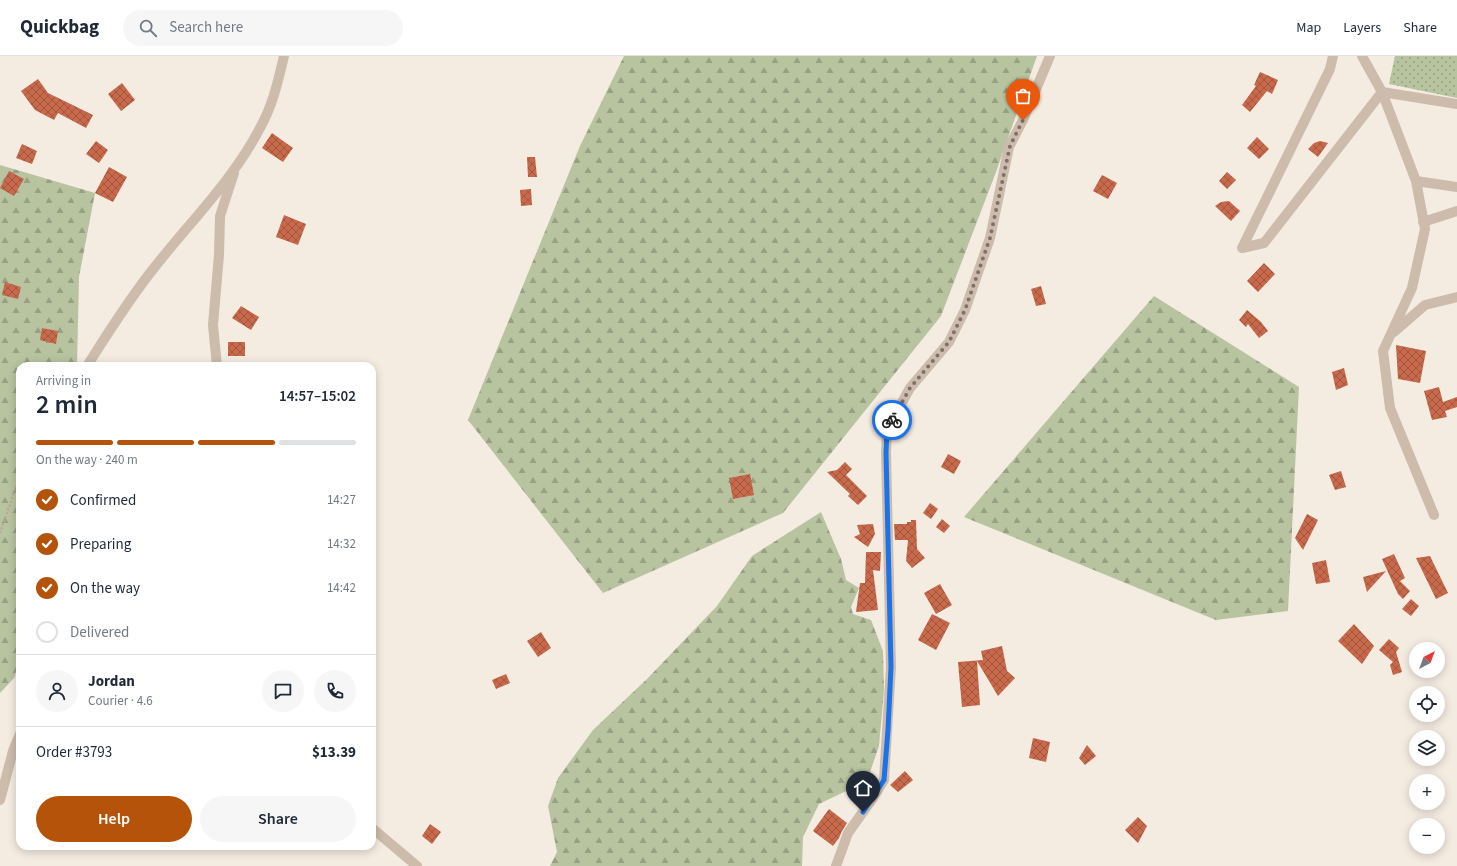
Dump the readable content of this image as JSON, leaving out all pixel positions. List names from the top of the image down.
{
  "north": "top right",
  "page": {
    "header": "Quickbag",
    "search": "Search here",
    "nav": ["Map", "Layers", "Share"],
    "heading": ["2 min", "Arriving in", "14:57–15:02"],
    "panel": [
      "Jordan",
      "Courier · 4.6",
      "Order #3793",
      "$13.39"
    ],
    "bar": "On the way · 240 m",
    "list": [
      ["Confirmed", "14:27"],
      ["Preparing", "14:32"],
      ["On the way", "14:42"],
      "Delivered"
    ],
    "map_buttons": ["+", "−"],
    "buttons": ["Help", "Share"]
  }
}
